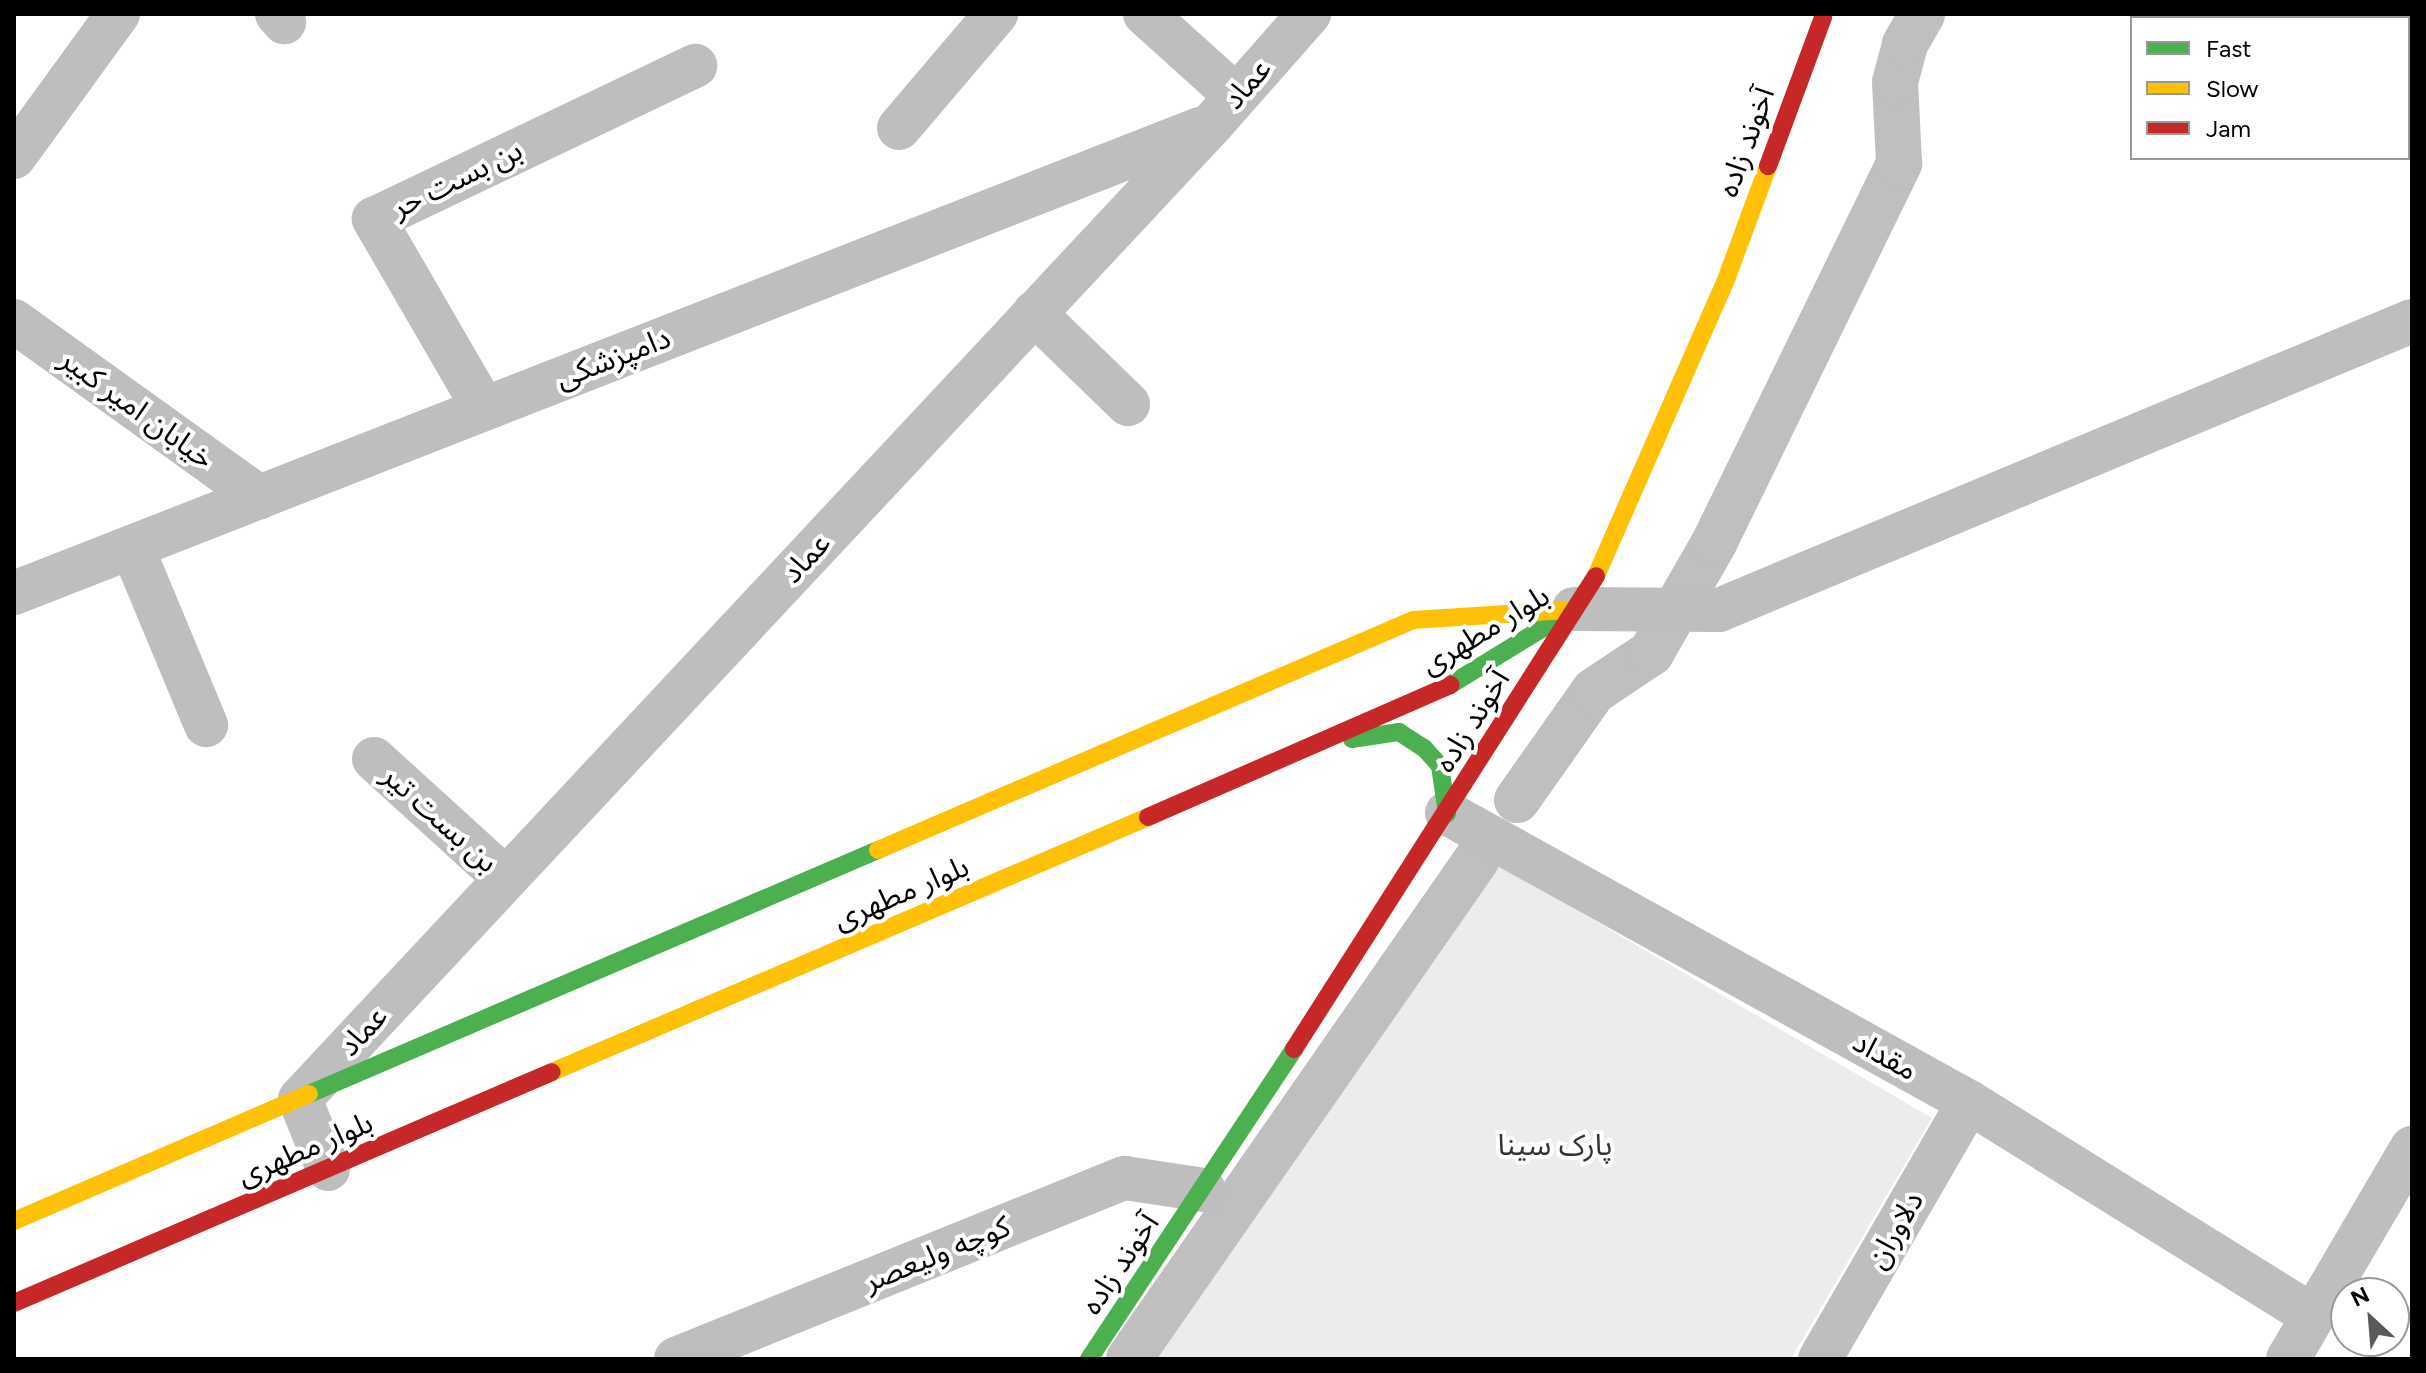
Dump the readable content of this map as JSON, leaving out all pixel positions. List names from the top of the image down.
{
  "streets": {
    "street": [
      "عماد",
      "آخوند زاده",
      "بن بست حر",
      "دامپزشکی",
      "خیابان امیر کبیر",
      "بلوار مطهری",
      "بن بست تیر",
      "مقداد",
      "دلاوران",
      "کوچه ولیعصر"
    ]
  },
  "crossings": [
    ["عماد", "دامپزشکی"],
    ["عماد", "بلوار مطهری"],
    ["عماد", "بن بست تیر"],
    ["آخوند زاده", "بلوار مطهری"],
    ["آخوند زاده", "مقداد"],
    ["آخوند زاده", "کوچه ولیعصر"],
    ["بن بست حر", "دامپزشکی"],
    ["دامپزشکی", "خیابان امیر کبیر"],
    ["مقداد", "دلاوران"]
  ],
  "parks": ["پارک سینا"],
  "legend": ["Fast", "Slow", "Jam"],
  "north": "top left"
}
